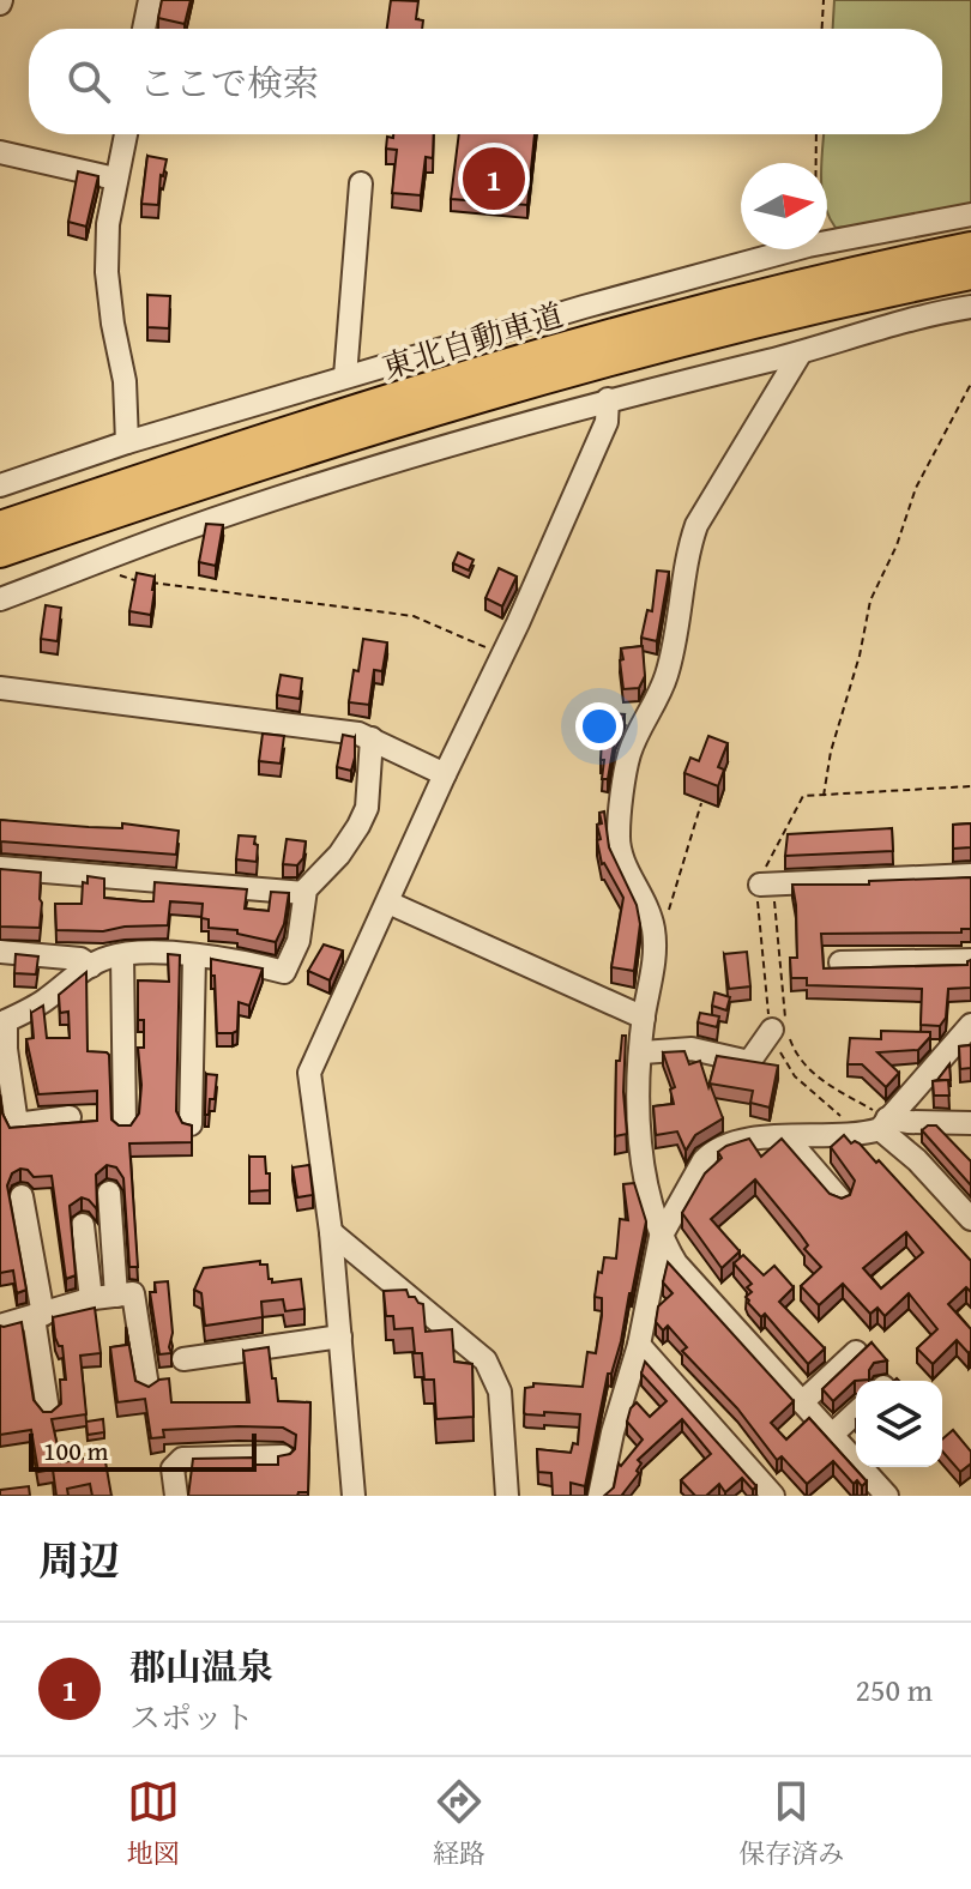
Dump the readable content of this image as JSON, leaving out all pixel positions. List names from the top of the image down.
{
  "streets": {
    "highway": ["東北自動車道"]
  },
  "scale_bar": "100 m",
  "north": "right",
  "page": {
    "search": "ここで検索",
    "pins": "1",
    "scale": "100 m",
    "heading": "周辺",
    "list": [
      {
        "mark": "1",
        "name": "郡山温泉",
        "note": "スポット",
        "value": "250 m"
      }
    ],
    "nav": ["地図", "経路", "保存済み"]
  }
}
